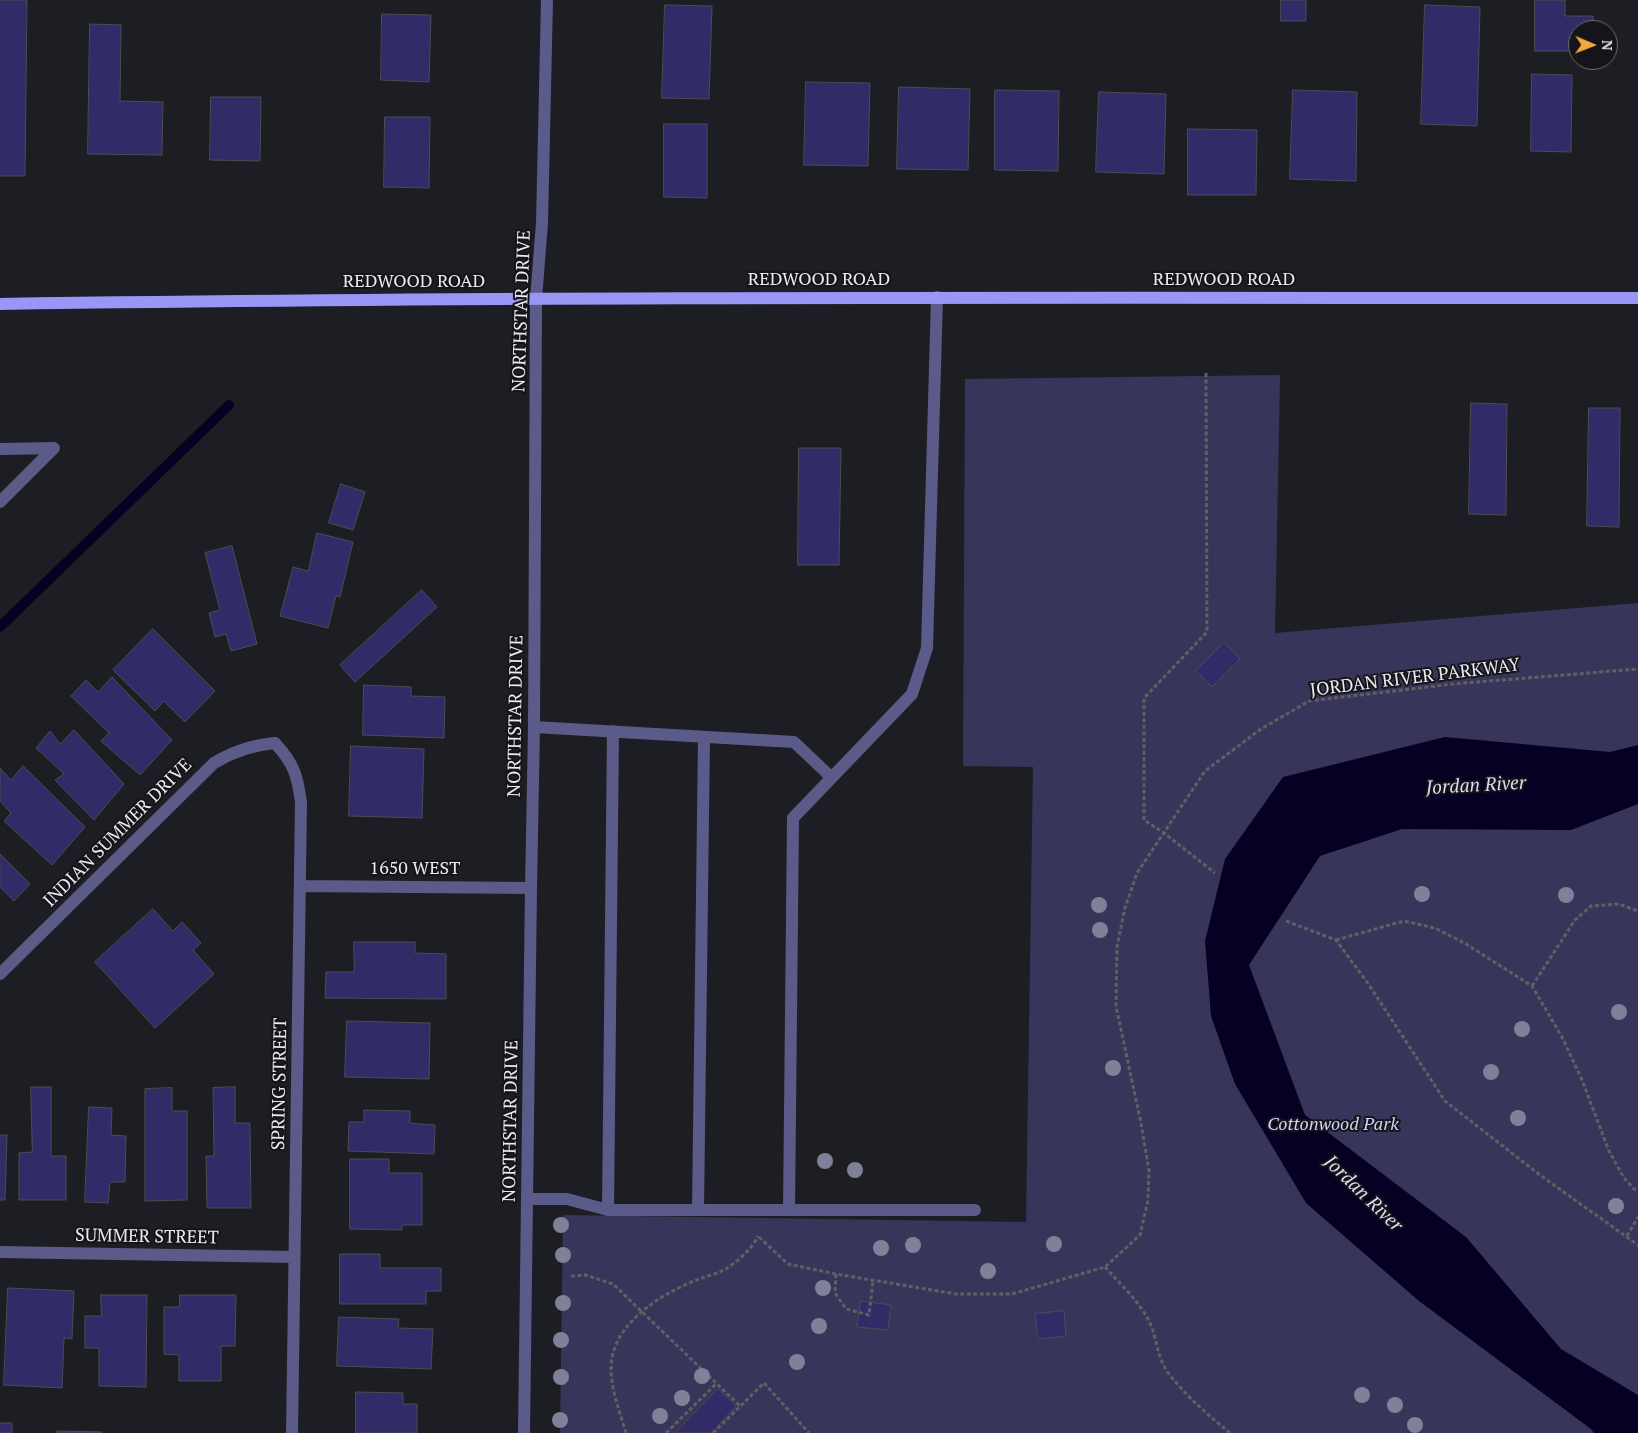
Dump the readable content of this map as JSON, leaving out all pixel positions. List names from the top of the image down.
{
  "streets": {
    "main road": ["REDWOOD ROAD"],
    "street": [
      "NORTHSTAR DRIVE",
      "INDIAN SUMMER DRIVE",
      "1650 WEST",
      "SPRING STREET",
      "SUMMER STREET"
    ],
    "path": ["JORDAN RIVER PARKWAY"]
  },
  "crossings": [
    ["REDWOOD ROAD", "NORTHSTAR DRIVE"],
    ["NORTHSTAR DRIVE", "1650 WEST"],
    ["INDIAN SUMMER DRIVE", "SPRING STREET"],
    ["1650 WEST", "SPRING STREET"],
    ["SPRING STREET", "SUMMER STREET"]
  ],
  "water": ["Jordan River"],
  "parks": ["Cottonwood Park"],
  "north": "right"
}
